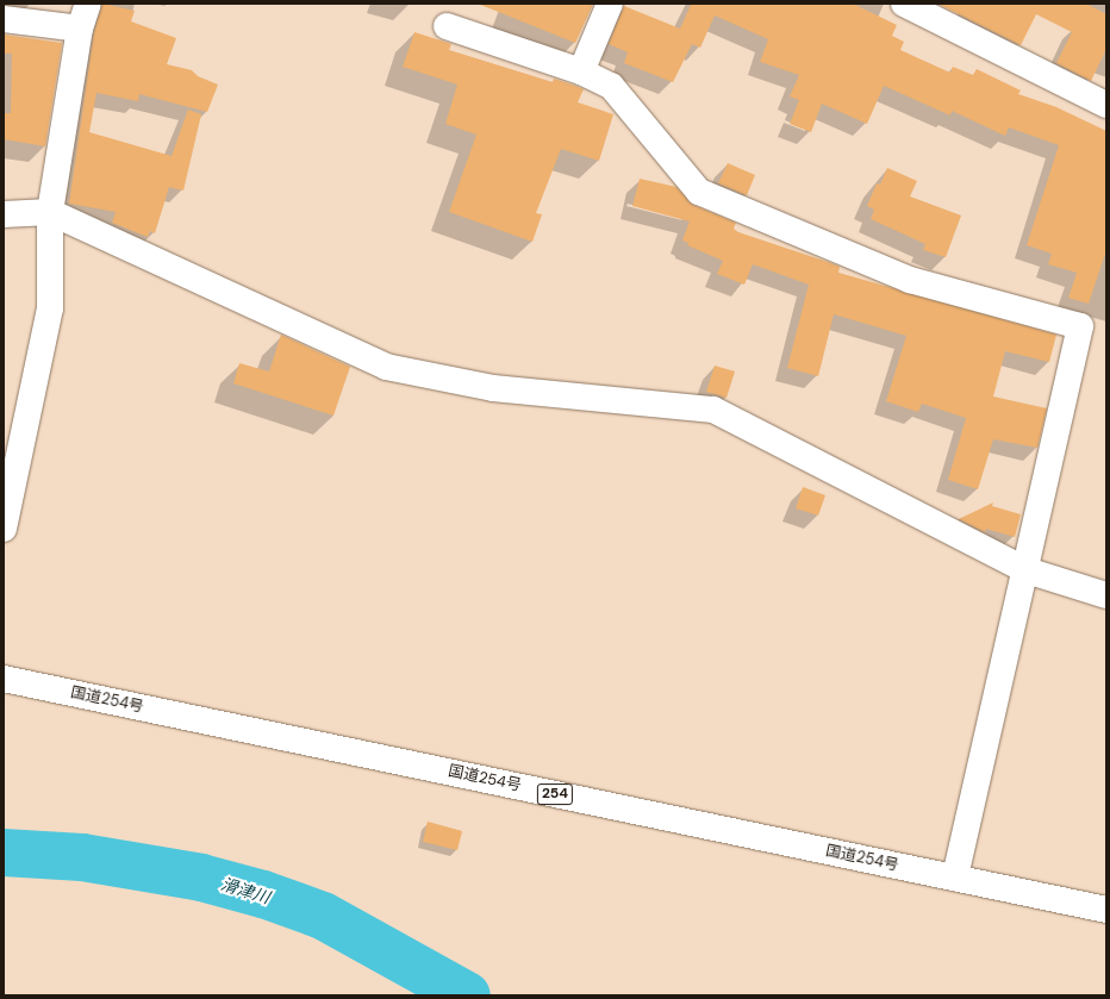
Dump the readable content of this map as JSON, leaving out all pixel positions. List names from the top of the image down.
{
  "streets": {
    "main road": ["国道254号", "254"]
  },
  "water": ["滑津川"]
}
